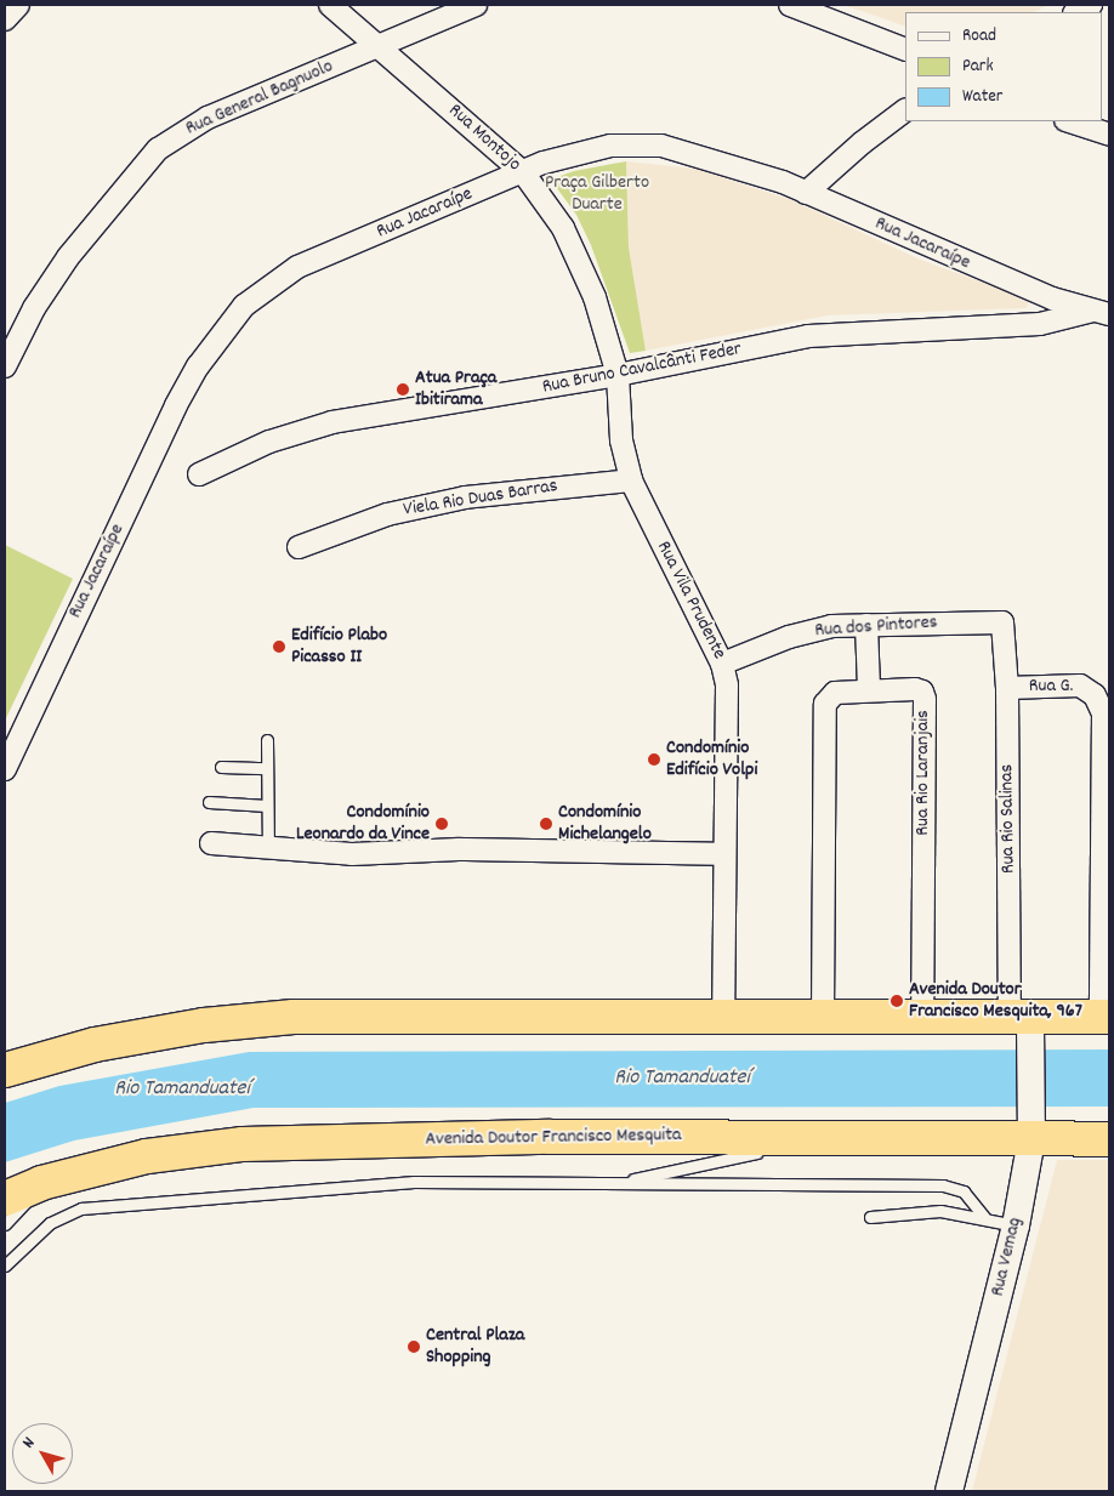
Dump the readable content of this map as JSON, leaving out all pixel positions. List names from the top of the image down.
{
  "streets": {
    "highway": ["Avenida Doutor Francisco Mesquita"],
    "street": [
      "Rua General Bagnuolo",
      "Rua Montojo",
      "Rua Jacaraípe",
      "Rua Bruno Cavalcânti Feder",
      "Viela Rio Duas Barras",
      "Rua Vila Prudente",
      "Rua dos Pintores",
      "Rua G.",
      "Rua Rio Laranjais",
      "Rua Rio Salinas",
      "Rua Vemag"
    ]
  },
  "crossings": [
    ["Rua General Bagnuolo", "Rua Montojo"],
    ["Rua Montojo", "Rua Jacaraípe"],
    ["Rua Montojo", "Rua Bruno Cavalcânti Feder"],
    ["Rua Montojo", "Rua Vila Prudente"],
    ["Rua Jacaraípe", "Rua Bruno Cavalcânti Feder"],
    ["Rua Bruno Cavalcânti Feder", "Rua Vila Prudente"],
    ["Viela Rio Duas Barras", "Rua Vila Prudente"],
    ["Rua Vila Prudente", "Rua dos Pintores"],
    ["Rua dos Pintores", "Rua Rio Salinas"],
    ["Rua G.", "Rua Rio Salinas"],
    ["Rua Rio Salinas", "Rua Vemag"],
    ["Avenida Doutor Francisco Mesquita", "Rua Vemag"]
  ],
  "water": ["Rio Tamanduateí"],
  "parks": ["Praça Gilberto Duarte"],
  "places": [
    "Atua Praça Ibitirama",
    "Edifício Plabo Picasso II",
    "Condomínio Edifício Volpi",
    "Condomínio Leonardo da Vince",
    "Condomínio Michelangelo",
    "Avenida Doutor Francisco Mesquita, 967",
    "Central Plaza Shopping"
  ],
  "legend": ["Road", "Park", "Water"],
  "north": "top left"
}
